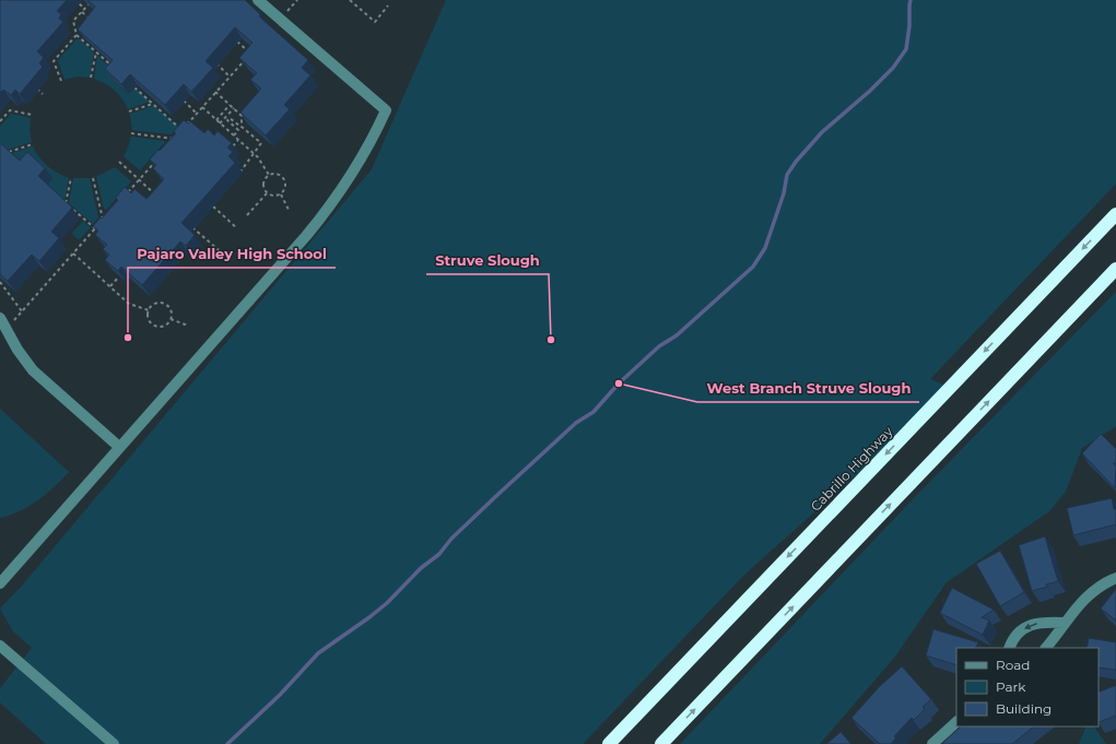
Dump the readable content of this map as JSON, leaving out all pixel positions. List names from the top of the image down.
{
  "streets": {
    "highway": ["Cabrillo Highway"]
  },
  "places": ["Pajaro Valley High School", "Struve Slough", "West Branch Struve Slough"],
  "legend": ["Road", "Park", "Building"]
}
